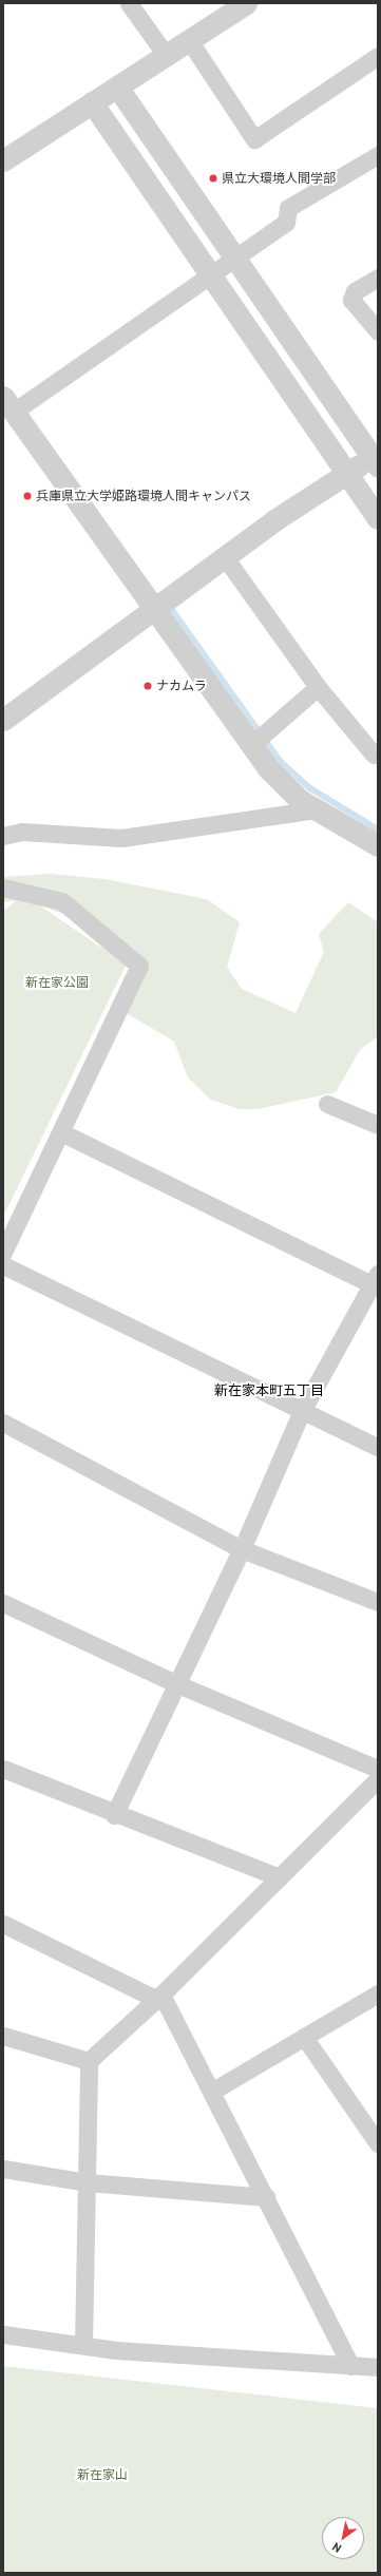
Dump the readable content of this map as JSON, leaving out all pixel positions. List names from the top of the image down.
{
  "districts": ["新在家本町五丁目"],
  "parks": ["新在家公園", "新在家山"],
  "places": ["県立大環境人間学部", "兵庫県立大学姫路環境人間キャンパス", "ナカムラ"],
  "north": "bottom left"
}
